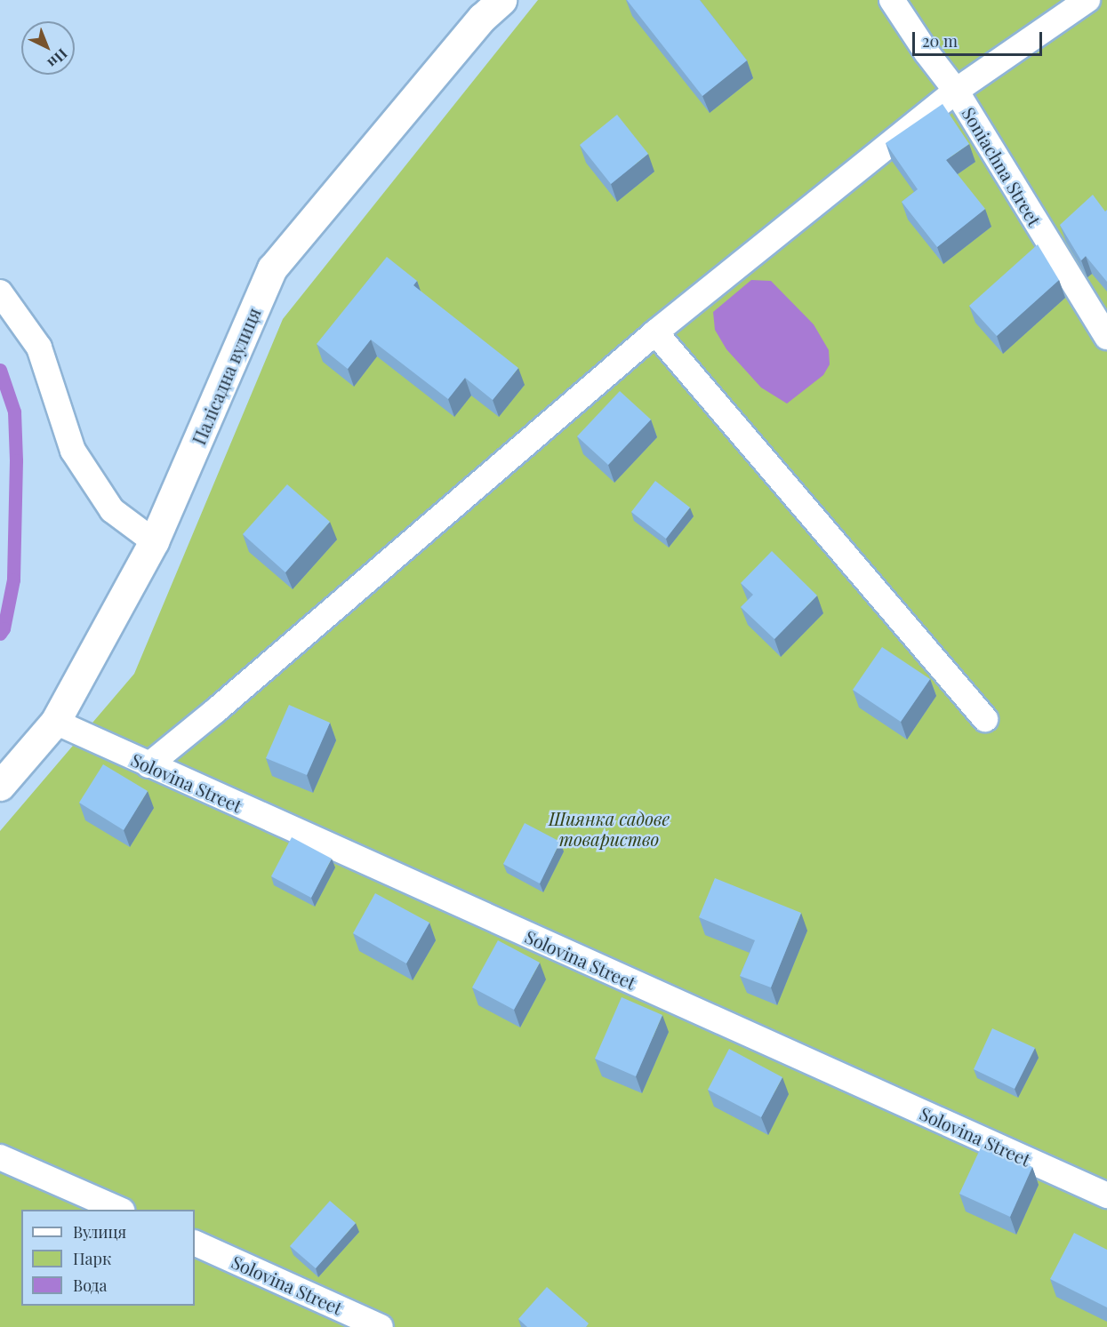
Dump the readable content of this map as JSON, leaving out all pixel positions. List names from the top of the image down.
{
  "streets": {
    "street": ["Палісадна вулиця"],
    "lane": ["Soniachna Street", "Solovina Street"]
  },
  "crossings": [
    ["Палісадна вулиця", "Solovina Street"]
  ],
  "parks": ["Шиянка садове товариство"],
  "legend": ["Вулиця", "Парк", "Вода"],
  "scale_bar": "20 m",
  "north": "bottom right"
}
